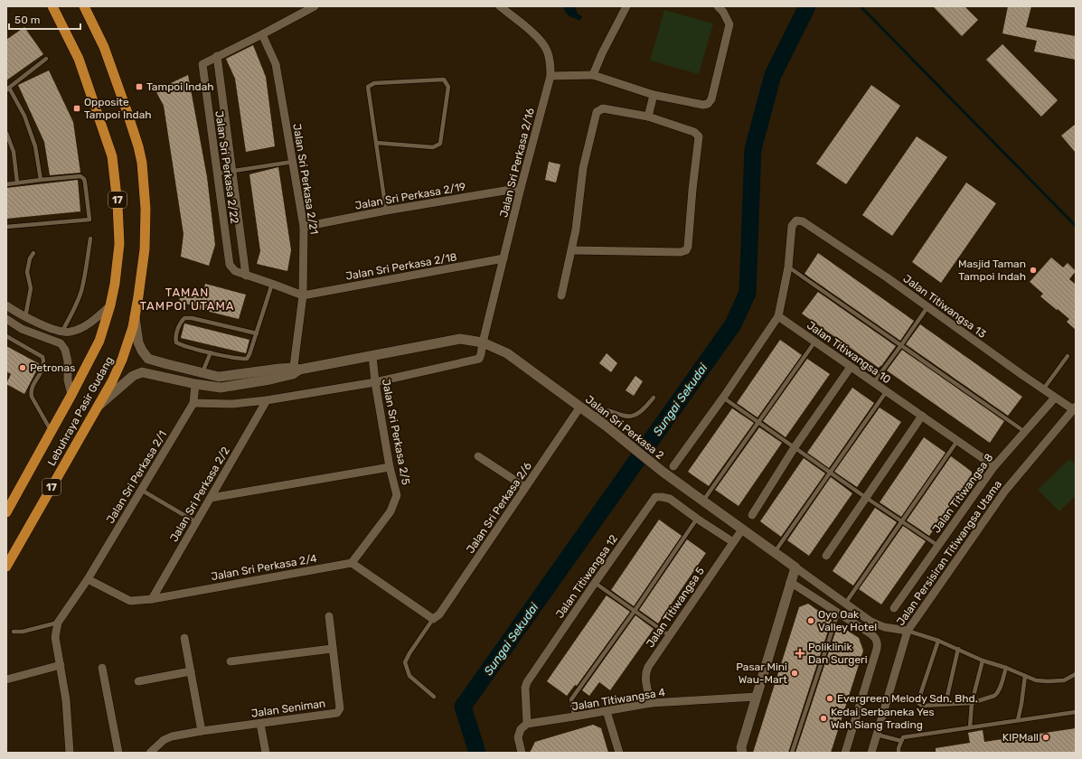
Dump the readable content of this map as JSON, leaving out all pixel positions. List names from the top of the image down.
{
  "streets": {
    "highway": ["17", "Lebuhraya Pasir Gudang"],
    "street": [
      "Jalan Sri Perkasa 2/16",
      "Jalan Sri Perkasa 2/22",
      "Jalan Sri Perkasa 2/21",
      "Jalan Sri Perkasa 2/19",
      "Jalan Sri Perkasa 2/18",
      "Jalan Titiwangsa 13",
      "Jalan Titiwangsa 10",
      "Jalan Sri Perkasa 2",
      "Jalan Sri Perkasa 2/5",
      "Jalan Sri Perkasa 2/1",
      "Jalan Titiwangsa 8",
      "Jalan Sri Perkasa 2/2",
      "Jalan Sri Perkasa 2/6",
      "Jalan Persisiran Titiwangsa Utama",
      "Jalan Sri Perkasa 2/4",
      "Jalan Titiwangsa 12",
      "Jalan Titiwangsa 5",
      "Jalan Titiwangsa 4",
      "Jalan Seniman"
    ]
  },
  "crossings": [
    ["Jalan Sri Perkasa 2/16", "Jalan Sri Perkasa 2/19"],
    ["Jalan Sri Perkasa 2/16", "Jalan Sri Perkasa 2/18"],
    ["Jalan Sri Perkasa 2/16", "Jalan Sri Perkasa 2"],
    ["Jalan Sri Perkasa 2/16", "Jalan Sri Perkasa 2/5"],
    ["Jalan Sri Perkasa 2/21", "Jalan Sri Perkasa 2/19"],
    ["Jalan Sri Perkasa 2/21", "Jalan Sri Perkasa 2/18"],
    ["Jalan Sri Perkasa 2/21", "Jalan Sri Perkasa 2"],
    ["Jalan Titiwangsa 13", "Jalan Titiwangsa 8"],
    ["Jalan Titiwangsa 13", "Jalan Persisiran Titiwangsa Utama"],
    ["Jalan Titiwangsa 10", "Jalan Titiwangsa 8"],
    ["Lebuhraya Pasir Gudang", "Jalan Sri Perkasa 2"],
    ["Jalan Sri Perkasa 2", "Jalan Sri Perkasa 2/5"],
    ["Jalan Sri Perkasa 2", "Jalan Sri Perkasa 2/1"],
    ["Jalan Sri Perkasa 2", "Jalan Sri Perkasa 2/6"],
    ["Jalan Sri Perkasa 2", "Jalan Persisiran Titiwangsa Utama"],
    ["Jalan Sri Perkasa 2", "Jalan Titiwangsa 5"],
    ["Jalan Sri Perkasa 2/5", "Jalan Sri Perkasa 2/4"],
    ["Jalan Sri Perkasa 2/1", "Jalan Sri Perkasa 2/4"],
    ["Jalan Sri Perkasa 2/2", "Jalan Sri Perkasa 2/4"],
    ["Jalan Titiwangsa 12", "Jalan Titiwangsa 5"],
    ["Jalan Titiwangsa 12", "Jalan Titiwangsa 4"],
    ["Jalan Titiwangsa 5", "Jalan Titiwangsa 4"]
  ],
  "districts": ["TAMAN TAMPOI UTAMA"],
  "water": ["Sungai Sekudai"],
  "places": {
    "transit": ["Tampoi Indah", "Opposite Tampoi Indah"],
    "other": [
      "Masjid Taman Tampoi Indah",
      "Petronas",
      "Oyo Oak Valley Hotel",
      "Pasar Mini Wau-Mart",
      "Evergreen Melody Sdn. Bhd.",
      "Kedai Serbaneka Yes Wah Siang Trading",
      "KIPMall"
    ],
    "health": ["Poliklinik Dan Surgeri"]
  },
  "scale_bar": "50 m"
}
